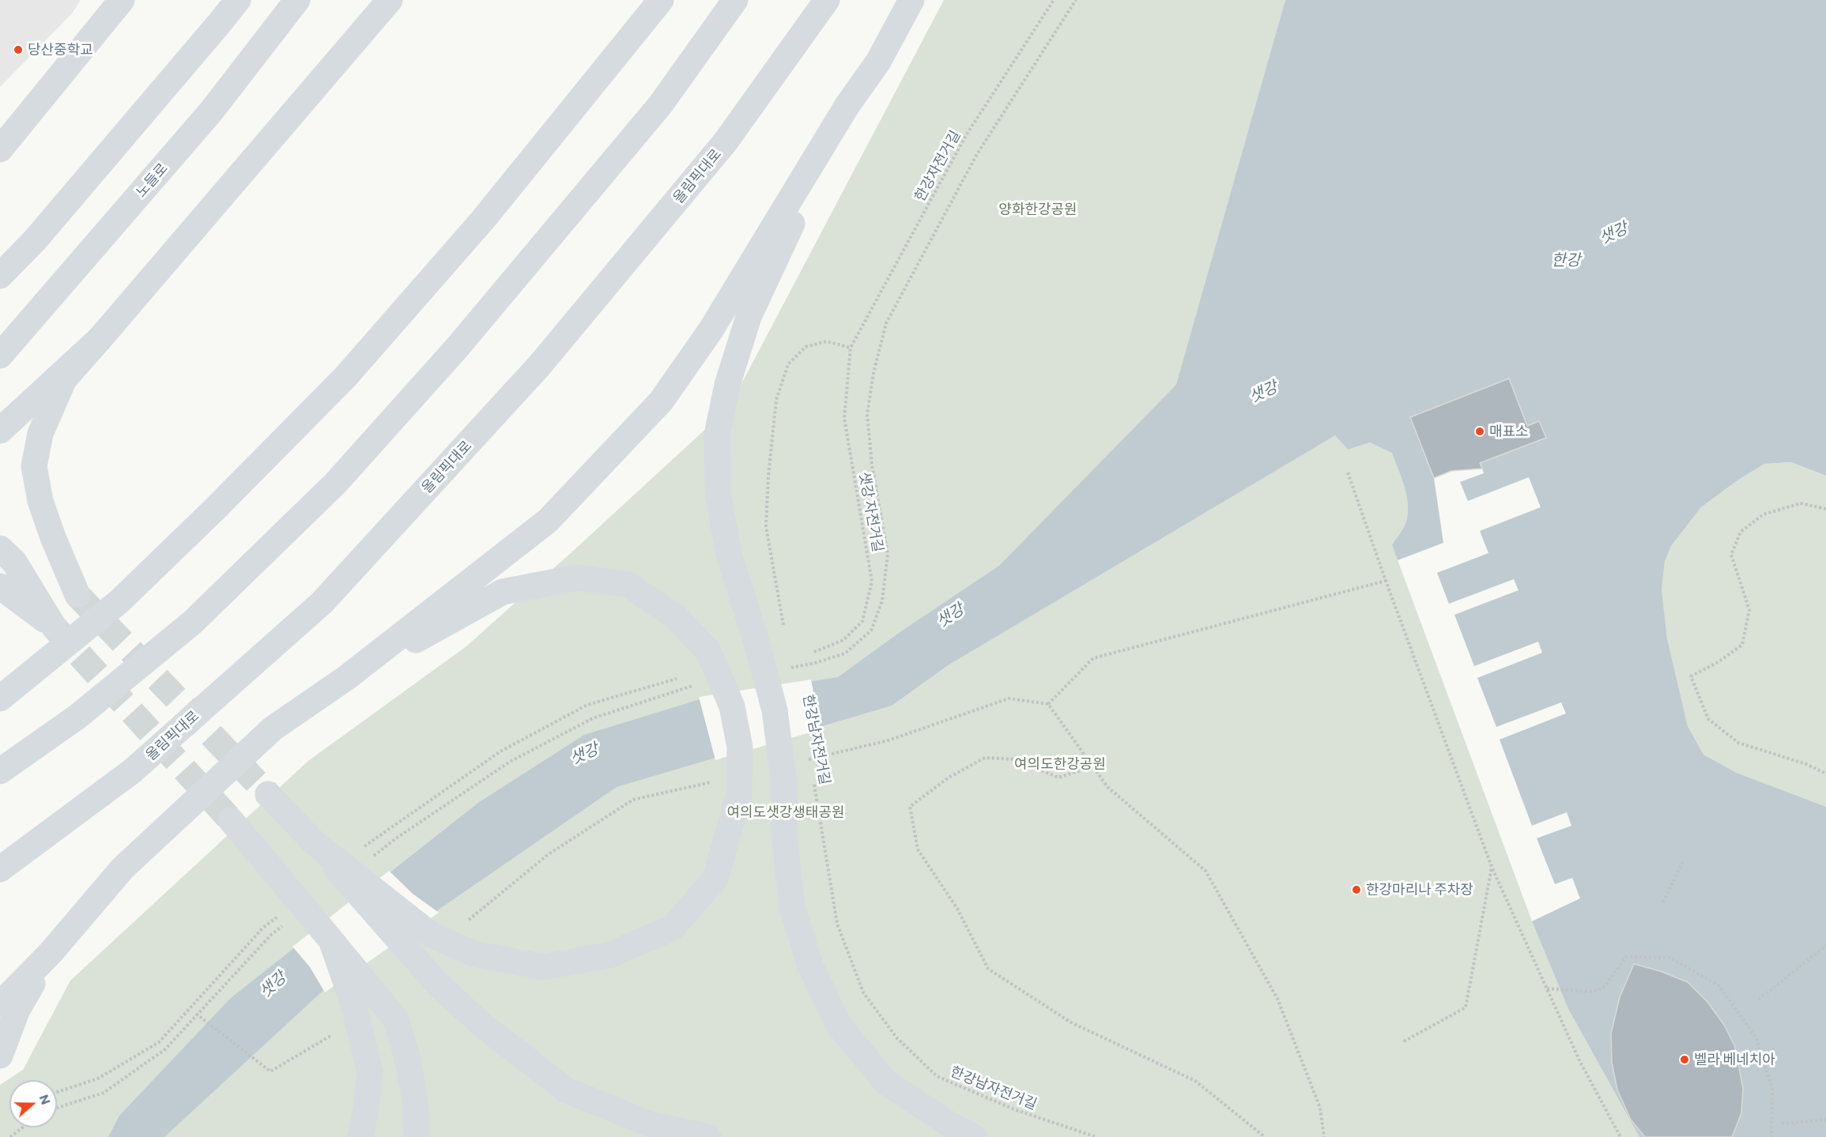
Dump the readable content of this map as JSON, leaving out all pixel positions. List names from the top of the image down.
{
  "streets": {
    "main road": ["올림픽대로", "노들로"],
    "path": ["한강자전거길", "샛강 자전거길", "한강남자전거길"]
  },
  "crossings": [
    ["한강자전거길", "샛강 자전거길"]
  ],
  "water": ["샛강", "한강"],
  "parks": ["양화한강공원", "여의도한강공원", "여의도샛강생태공원"],
  "places": [
    "당산중학교",
    "매표소",
    "한강마리나 주차장",
    "벨라 베네치아"
  ],
  "north": "right"
}
